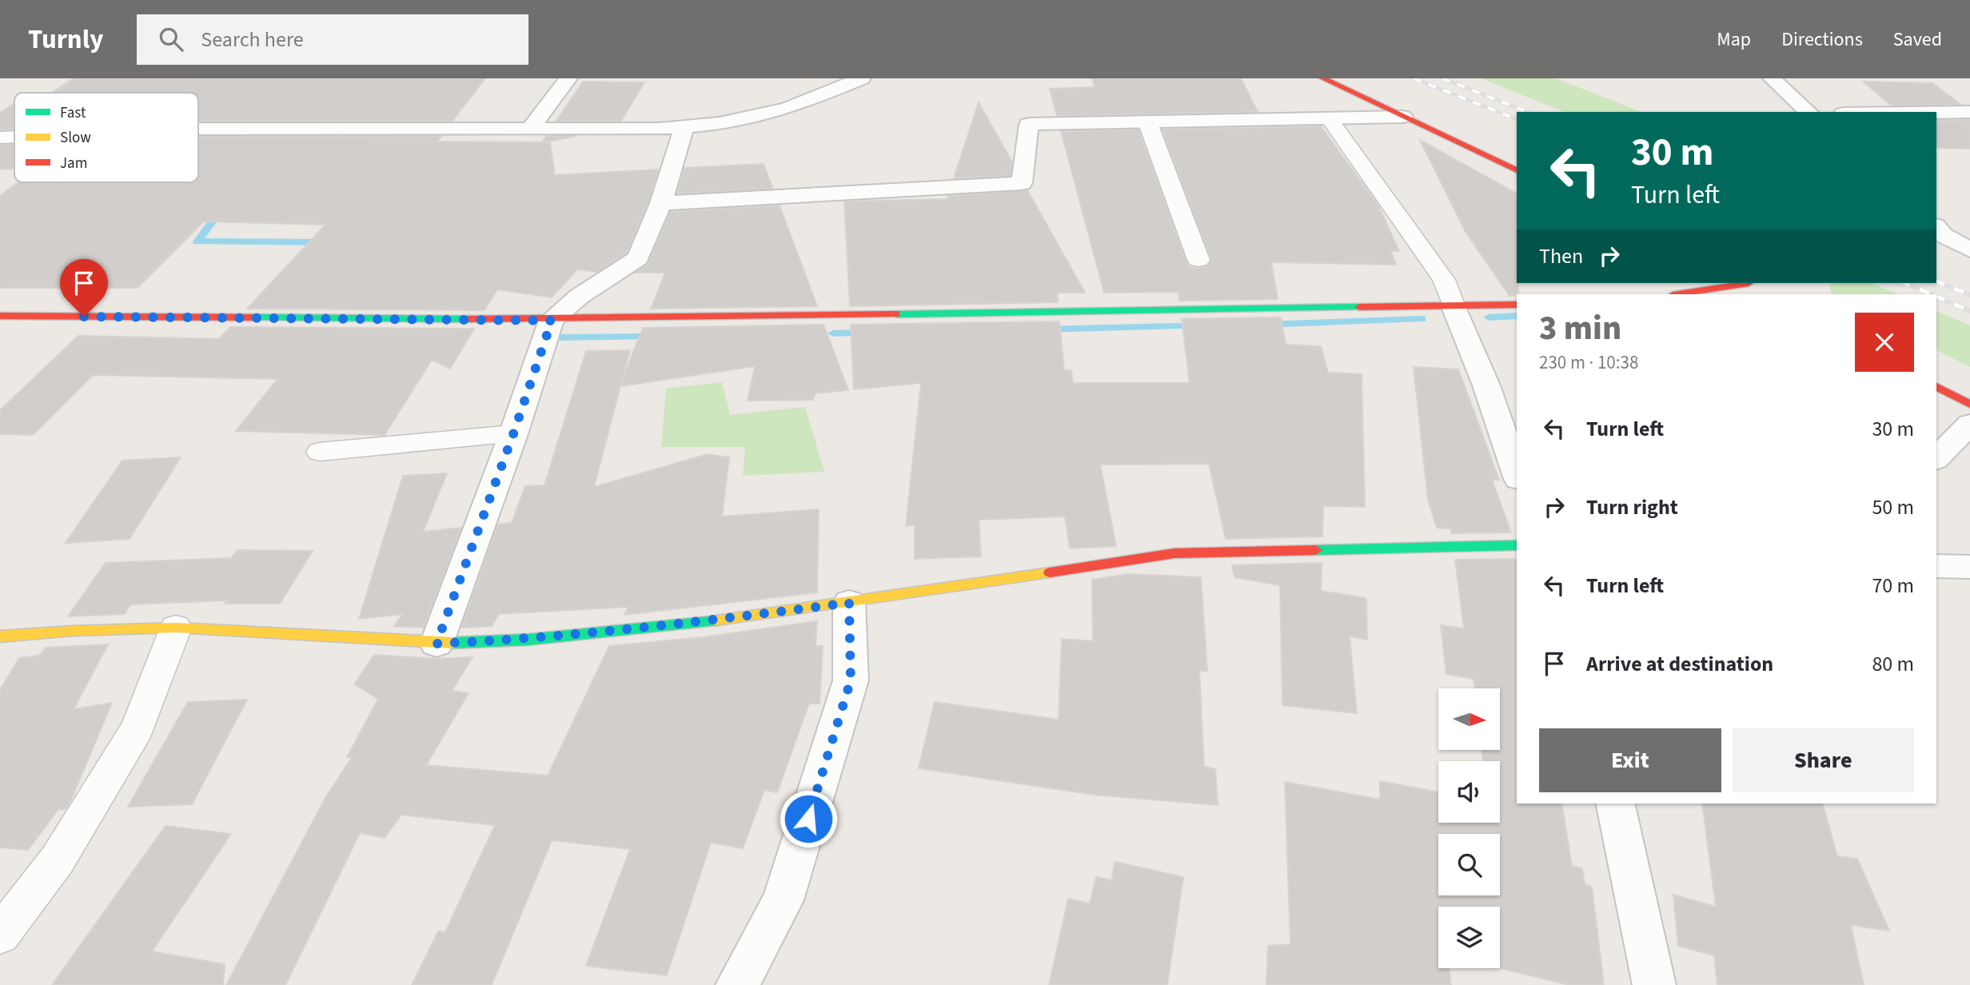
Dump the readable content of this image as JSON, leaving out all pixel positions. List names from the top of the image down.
{
  "legend": ["Fast", "Slow", "Jam"],
  "north": "right",
  "page": {
    "header": "Turnly",
    "search": "Search here",
    "nav": ["Map", "Directions", "Saved"],
    "turn": ["30 m", "Turn left"],
    "then": "Then",
    "heading": ["3 min", "230 m · 10:38"],
    "list": [
      {
        "name": "Turn left",
        "value": "30 m"
      },
      {
        "name": "Turn right",
        "value": "50 m"
      },
      {
        "name": "Turn left",
        "value": "70 m"
      },
      {
        "name": "Arrive at destination",
        "value": "80 m"
      }
    ],
    "buttons": ["Exit", "Share"]
  }
}
